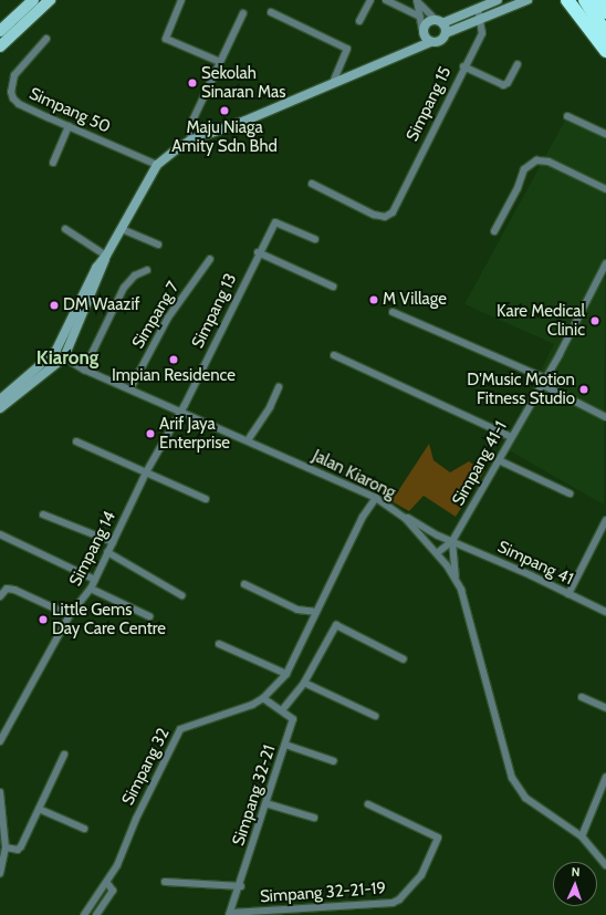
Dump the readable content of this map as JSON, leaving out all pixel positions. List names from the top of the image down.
{
  "streets": {
    "street": [
      "Simpang 15",
      "Simpang 50",
      "Simpang 13",
      "Simpang 7",
      "Simpang 41-1",
      "Jalan Kiarong",
      "Simpang 14",
      "Simpang 41",
      "Simpang 32",
      "Simpang 32-21",
      "Simpang 32-21-19"
    ]
  },
  "crossings": [
    ["Simpang 13", "Jalan Kiarong"],
    ["Simpang 13", "Simpang 14"],
    ["Simpang 7", "Jalan Kiarong"],
    ["Simpang 41-1", "Jalan Kiarong"],
    ["Simpang 41-1", "Simpang 41"],
    ["Jalan Kiarong", "Simpang 14"],
    ["Jalan Kiarong", "Simpang 32"],
    ["Simpang 32", "Simpang 32-21"],
    ["Simpang 32-21", "Simpang 32-21-19"]
  ],
  "districts": ["Kiarong"],
  "places": [
    "Sekolah Sinaran Mas",
    "Maju Niaga Amity Sdn Bhd",
    "M Village",
    "DM Waazif",
    "Kare Medical Clinic",
    "Impian Residence",
    "D'Music Motion Fitness Studio",
    "Arif Jaya Enterprise",
    "Little Gems Day Care Centre"
  ],
  "north": "top"
}
